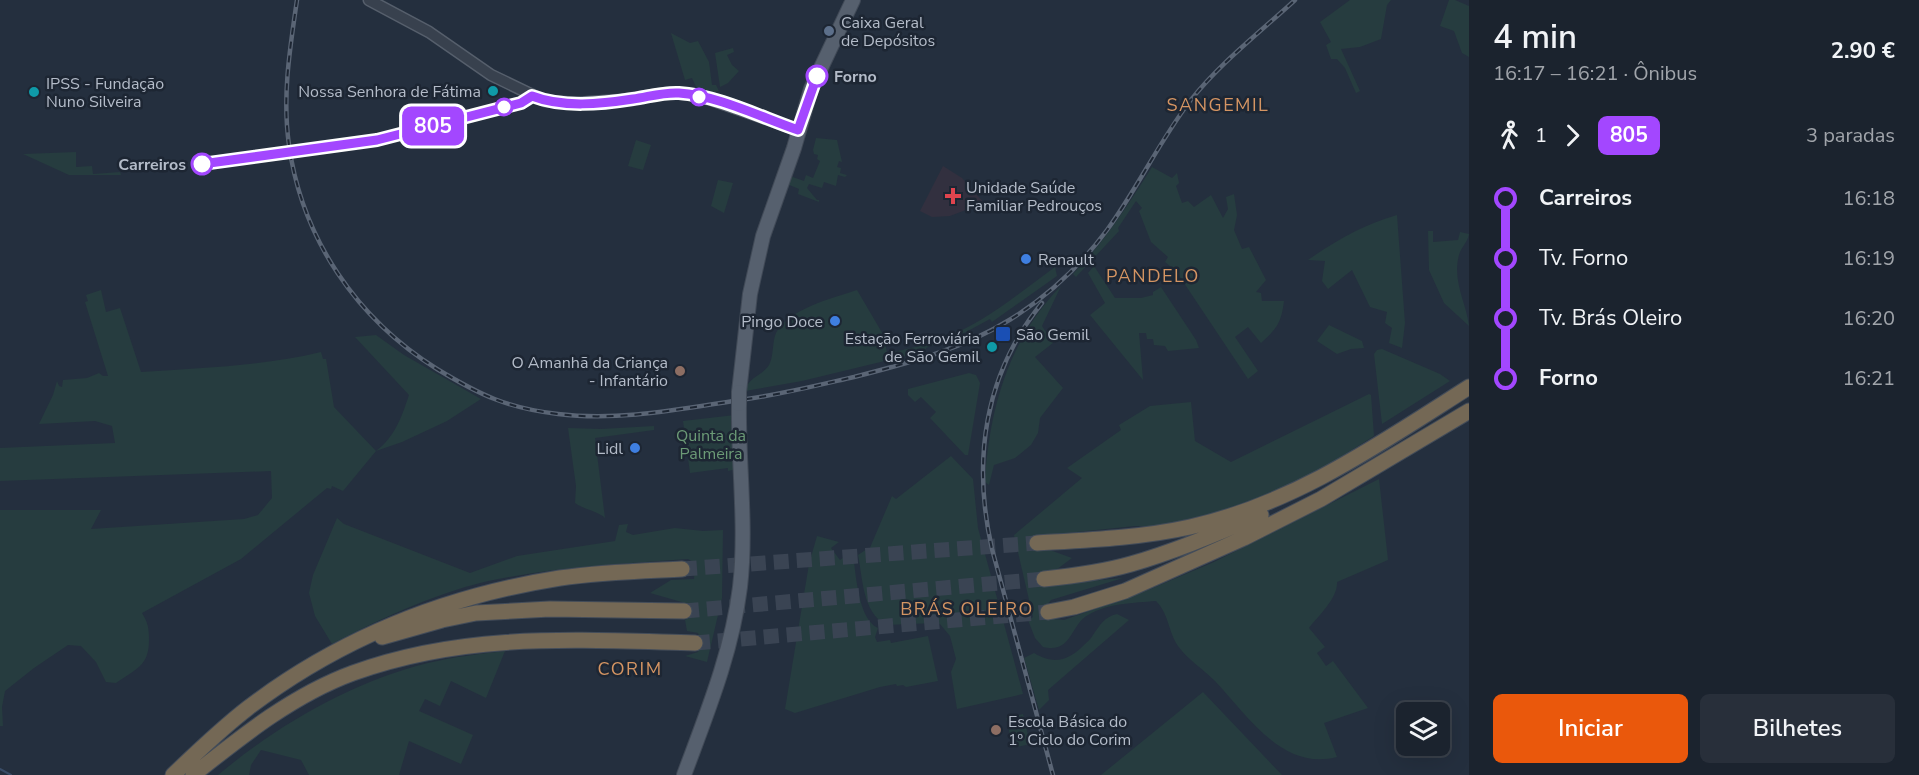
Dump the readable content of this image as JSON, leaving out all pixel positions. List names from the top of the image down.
{
  "districts": [
    "SANGEMIL",
    "PANDELO",
    "BRÁS OLEIRO",
    "CORIM"
  ],
  "parks": ["Quinta da Palmeira"],
  "places": {
    "other": [
      "Caixa Geral de Depósitos",
      "Forno",
      "Nossa Senhora de Fátima",
      "IPSS - Fundação Nuno Silveira",
      "Carreiros",
      "Renault",
      "Pingo Doce",
      "Estação Ferroviária de São Gemil",
      "O Amanhã da Criança - Infantário",
      "Lidl",
      "Escola Básica do 1º Ciclo do Corim"
    ],
    "health": ["Unidade Saúde Familiar Pedrouços"],
    "transit": ["São Gemil"]
  },
  "lines": ["bus line 805"],
  "page": {
    "on_map": "805",
    "heading": ["4 min", "16:17 – 16:21 · Ônibus", "2.90 €"],
    "legs": ["1", "805", "3 paradas"],
    "list": [
      {
        "name": "Carreiros",
        "value": "16:18"
      },
      {
        "name": "Tv. Forno",
        "value": "16:19"
      },
      {
        "name": "Tv. Brás Oleiro",
        "value": "16:20"
      },
      {
        "name": "Forno",
        "value": "16:21"
      }
    ],
    "buttons": ["Iniciar", "Bilhetes"]
  }
}
